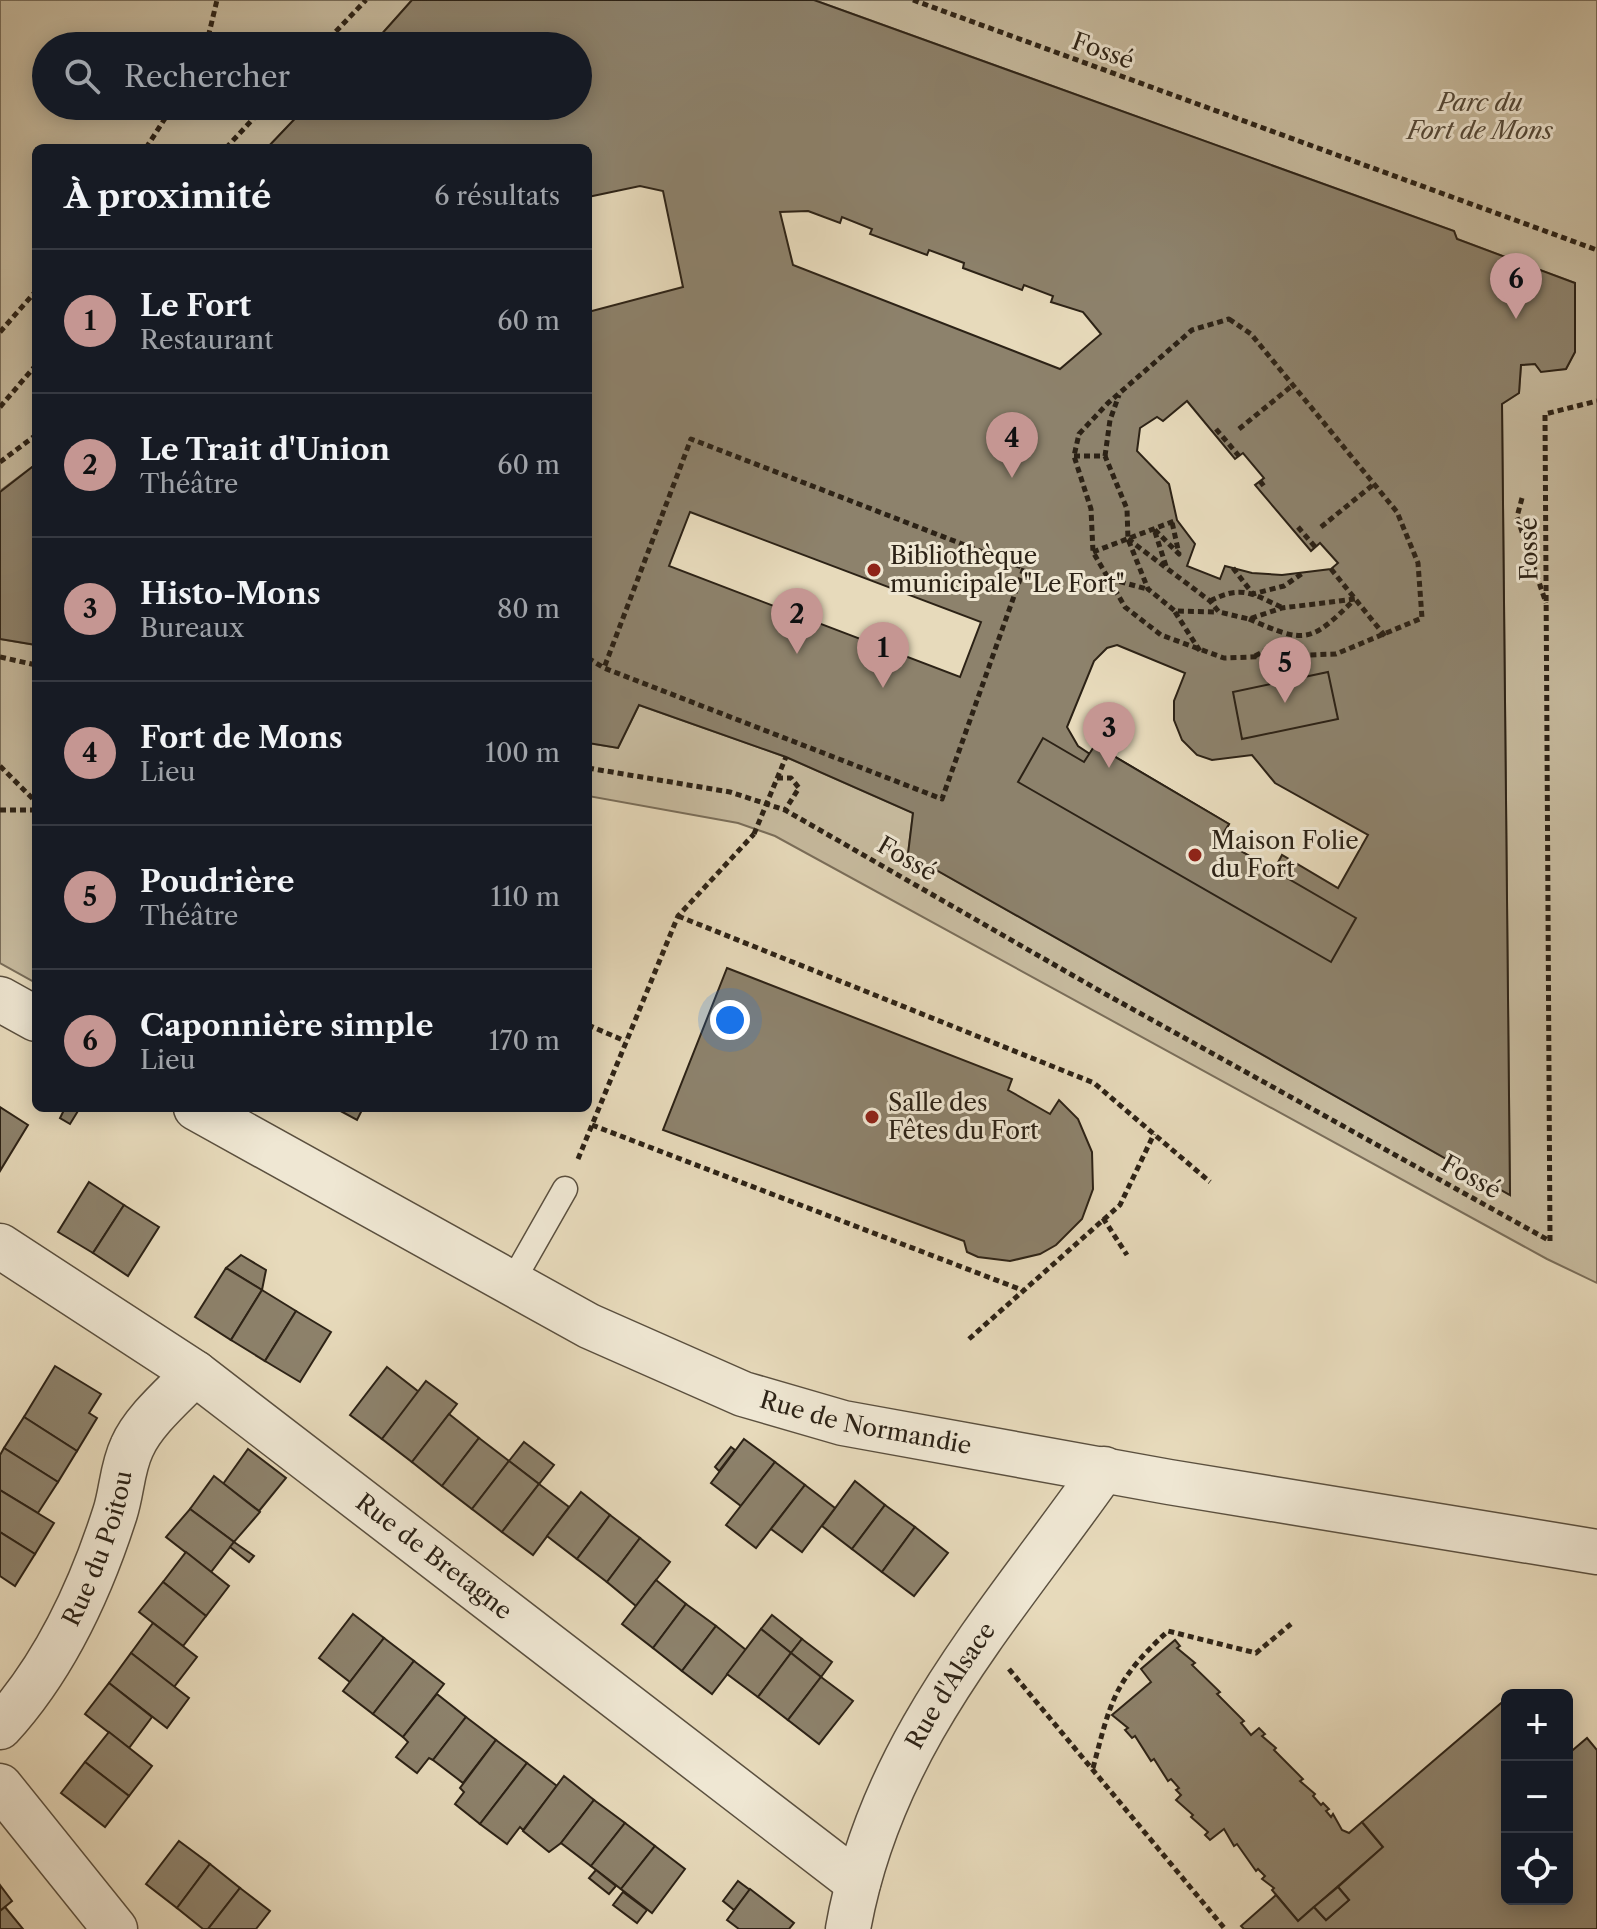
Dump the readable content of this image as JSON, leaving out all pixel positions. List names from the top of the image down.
{
  "streets": {
    "street": [
      "Rue de Normandie",
      "Rue du Poitou",
      "Rue de Bretagne",
      "Rue d'Alsace"
    ],
    "path": ["Fossé"]
  },
  "crossings": [
    ["Rue de Normandie", "Rue d'Alsace"],
    ["Rue du Poitou", "Rue de Bretagne"],
    ["Rue de Bretagne", "Rue d'Alsace"]
  ],
  "parks": ["Parc du Fort de Mons"],
  "places": ["Bibliothèque municipale \"Le Fort\"", "Maison Folie du Fort", "Salle des Fêtes du Fort"],
  "page": {
    "search": "Rechercher",
    "heading": ["À proximité", "6 résultats"],
    "list": [
      {
        "mark": "1",
        "name": "Le Fort",
        "note": "Restaurant",
        "value": "60 m"
      },
      {
        "mark": "2",
        "name": "Le Trait d'Union",
        "note": "Théâtre",
        "value": "60 m"
      },
      {
        "mark": "3",
        "name": "Histo-Mons",
        "note": "Bureaux",
        "value": "80 m"
      },
      {
        "mark": "4",
        "name": "Fort de Mons",
        "note": "Lieu",
        "value": "100 m"
      },
      {
        "mark": "5",
        "name": "Poudrière",
        "note": "Théâtre",
        "value": "110 m"
      },
      {
        "mark": "6",
        "name": "Caponnière simple",
        "note": "Lieu",
        "value": "170 m"
      }
    ],
    "pins": [
      "6",
      "4",
      "2",
      "1",
      "5",
      "3"
    ],
    "map_buttons": ["+", "−"]
  }
}
